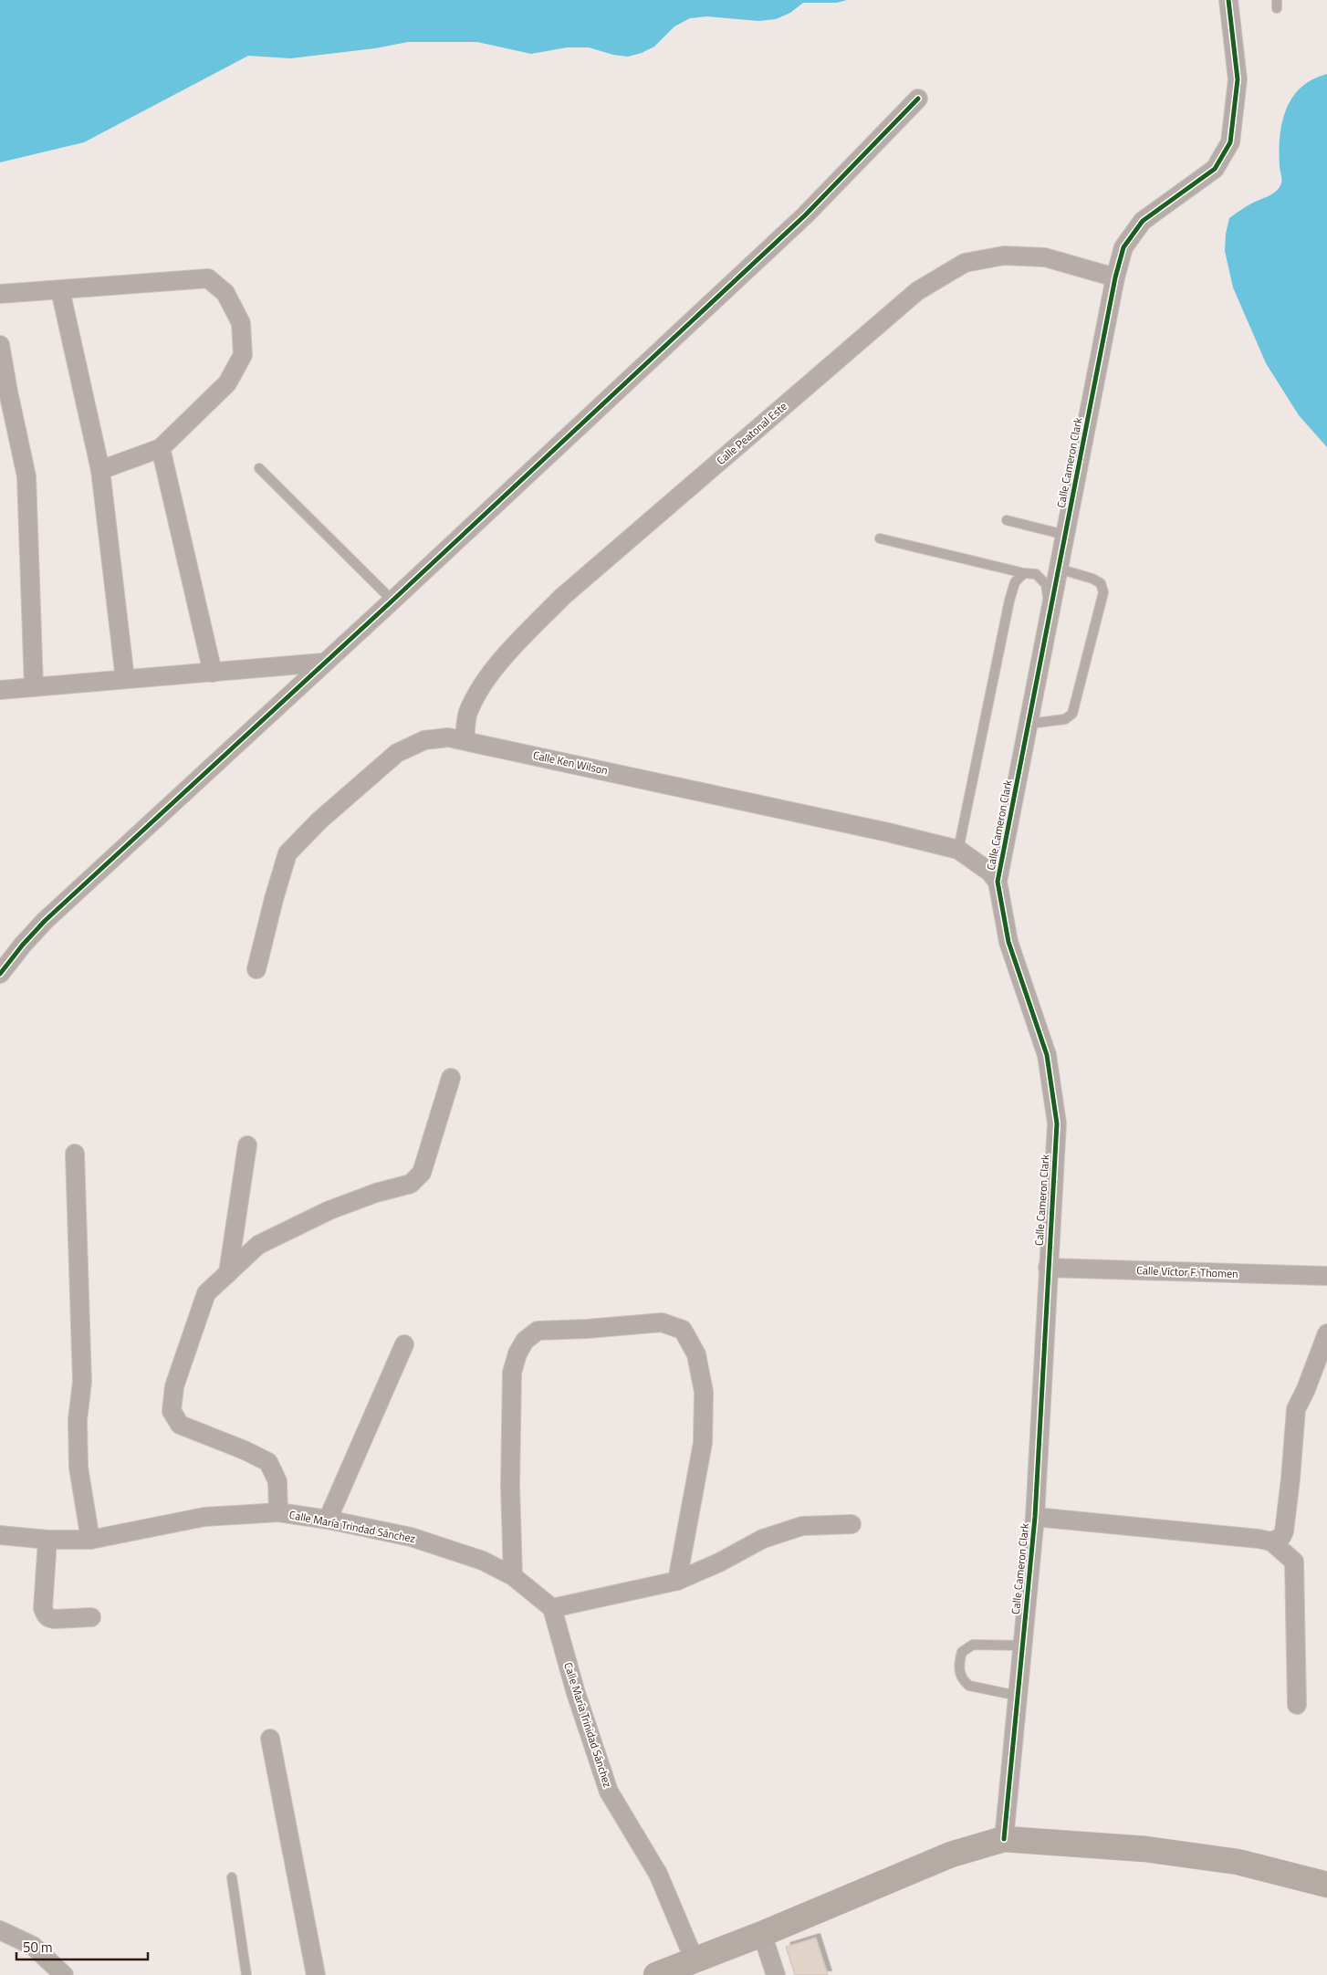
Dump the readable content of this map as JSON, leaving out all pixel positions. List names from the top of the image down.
{
  "streets": {
    "street": [
      "Calle Peatonal Este",
      "Calle Cameron Clark",
      "Calle Ken Wilson",
      "Calle Víctor F. Thomen",
      "Calle María Trindad Sánchez",
      "Calle María Trinidad Sánchez"
    ]
  },
  "crossings": [
    ["Calle Peatonal Este", "Calle Cameron Clark"],
    ["Calle Peatonal Este", "Calle Ken Wilson"],
    ["Calle Cameron Clark", "Calle Ken Wilson"],
    ["Calle Cameron Clark", "Calle Víctor F. Thomen"],
    ["Calle María Trindad Sánchez", "Calle María Trinidad Sánchez"]
  ],
  "scale_bar": "50 m"
}
